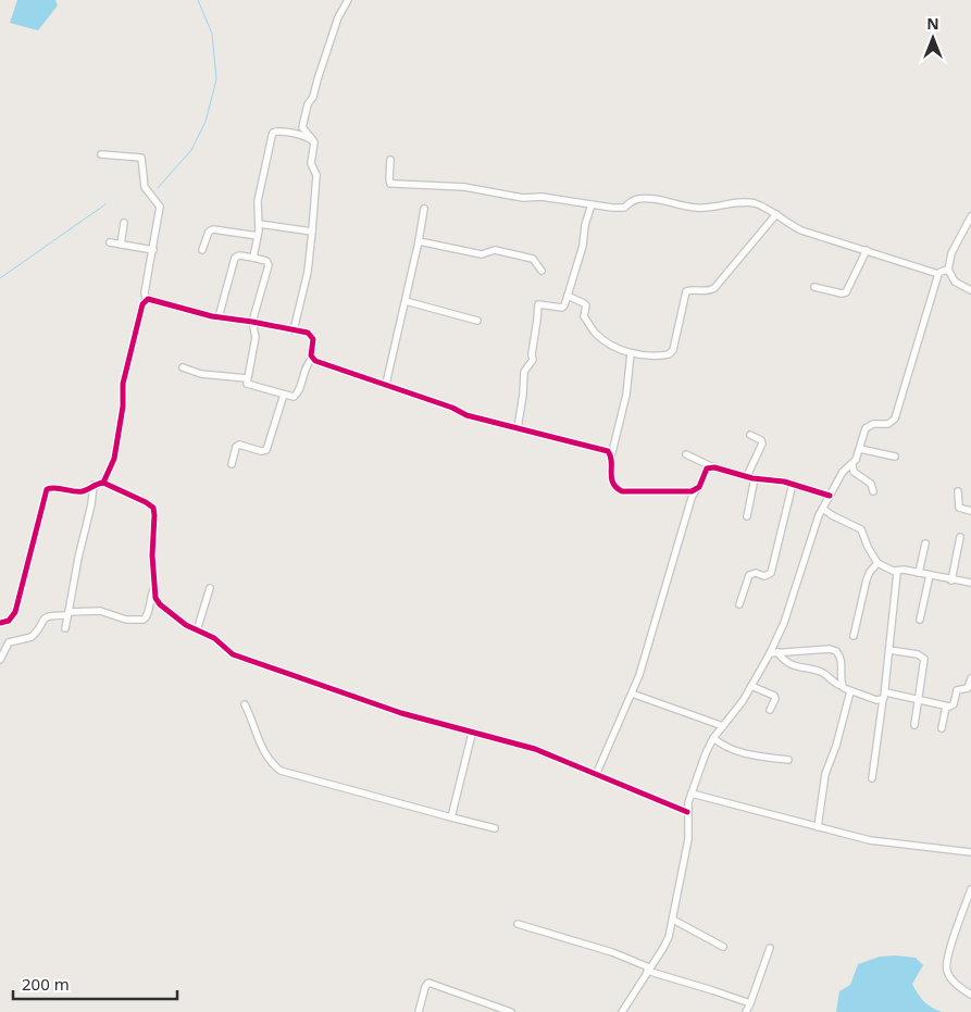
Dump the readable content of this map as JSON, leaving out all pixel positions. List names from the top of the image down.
{
  "scale_bar": "200 m",
  "north": "top"
}
